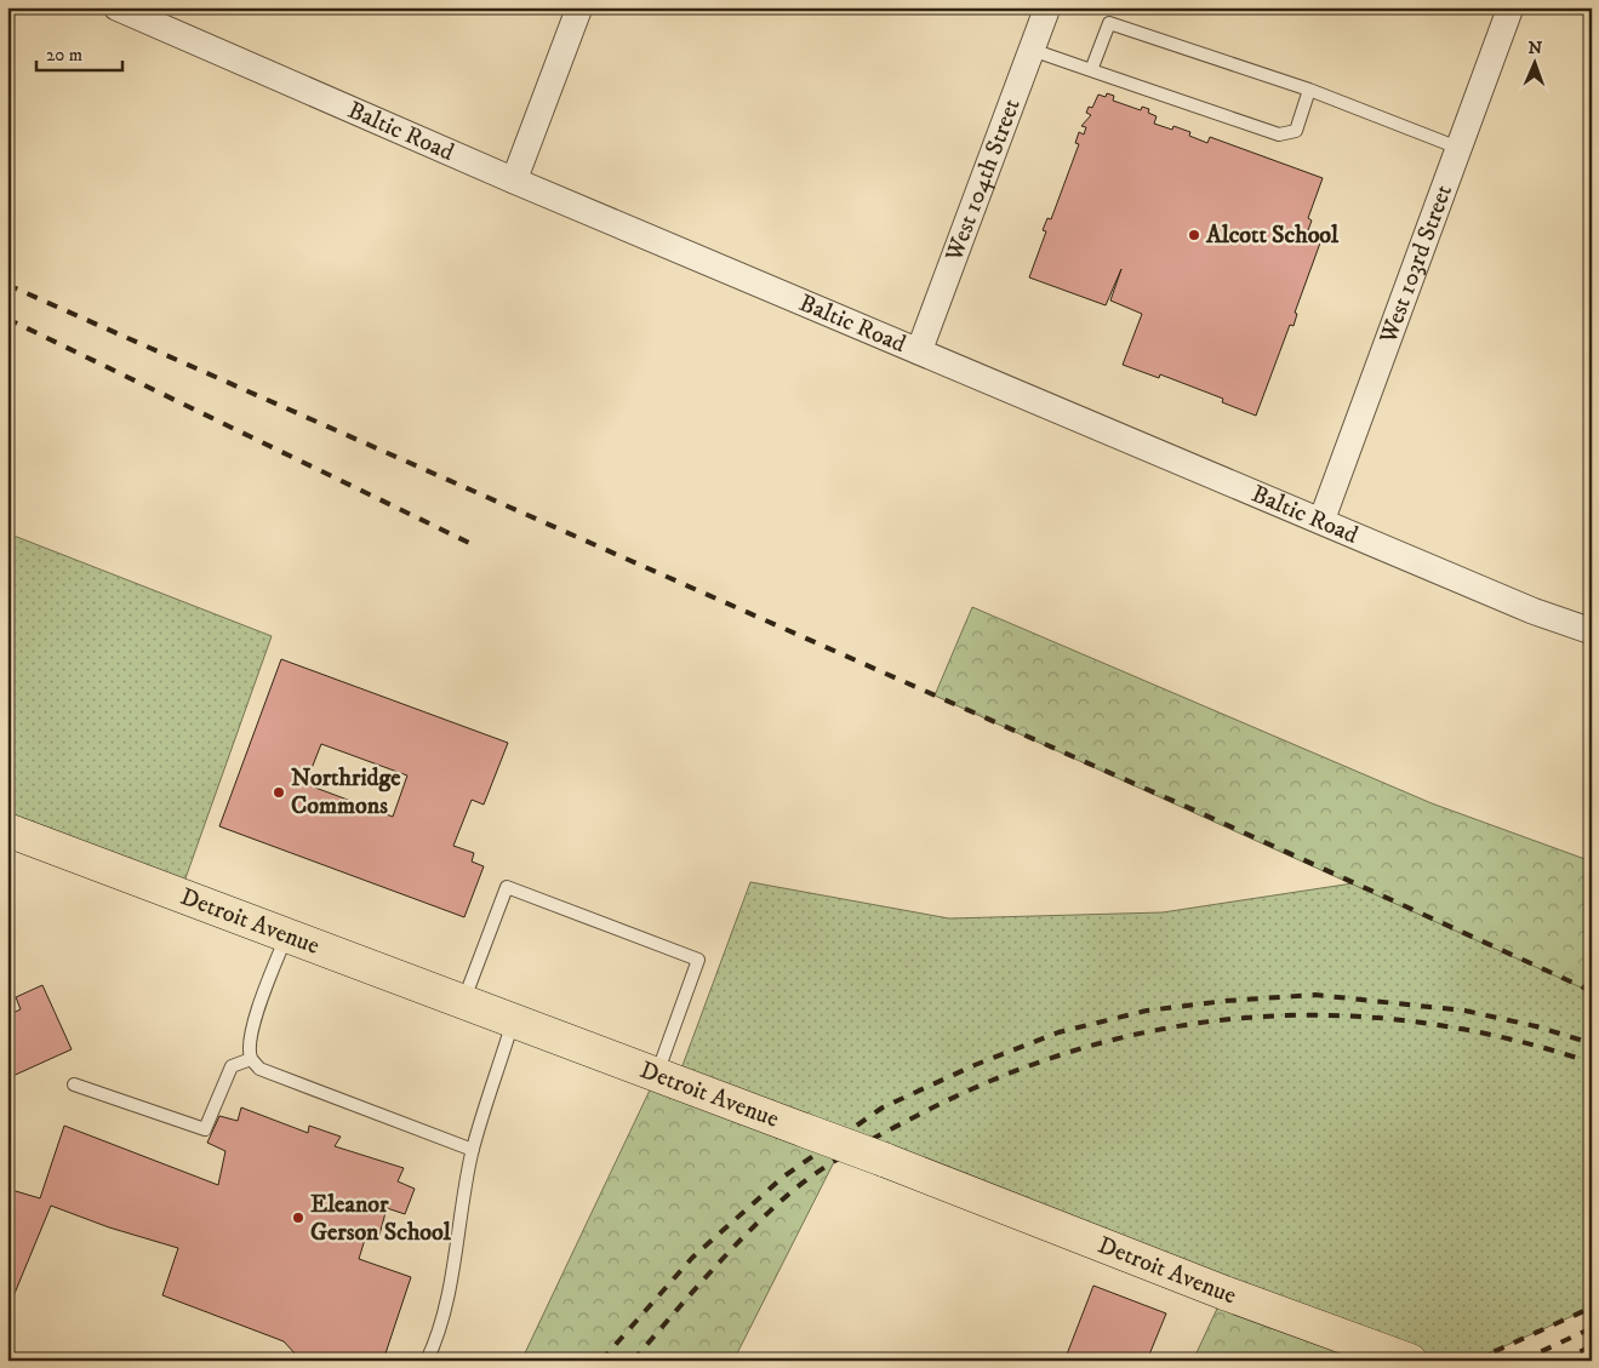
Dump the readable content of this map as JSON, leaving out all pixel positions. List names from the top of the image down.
{
  "streets": {
    "main road": ["Detroit Avenue"],
    "street": ["Baltic Road", "West 104th Street", "West 103rd Street"]
  },
  "crossings": [
    ["Baltic Road", "West 104th Street"],
    ["Baltic Road", "West 103rd Street"]
  ],
  "places": ["Alcott School", "Northridge Commons", "Eleanor Gerson School"],
  "scale_bar": "20 m",
  "north": "top"
}
